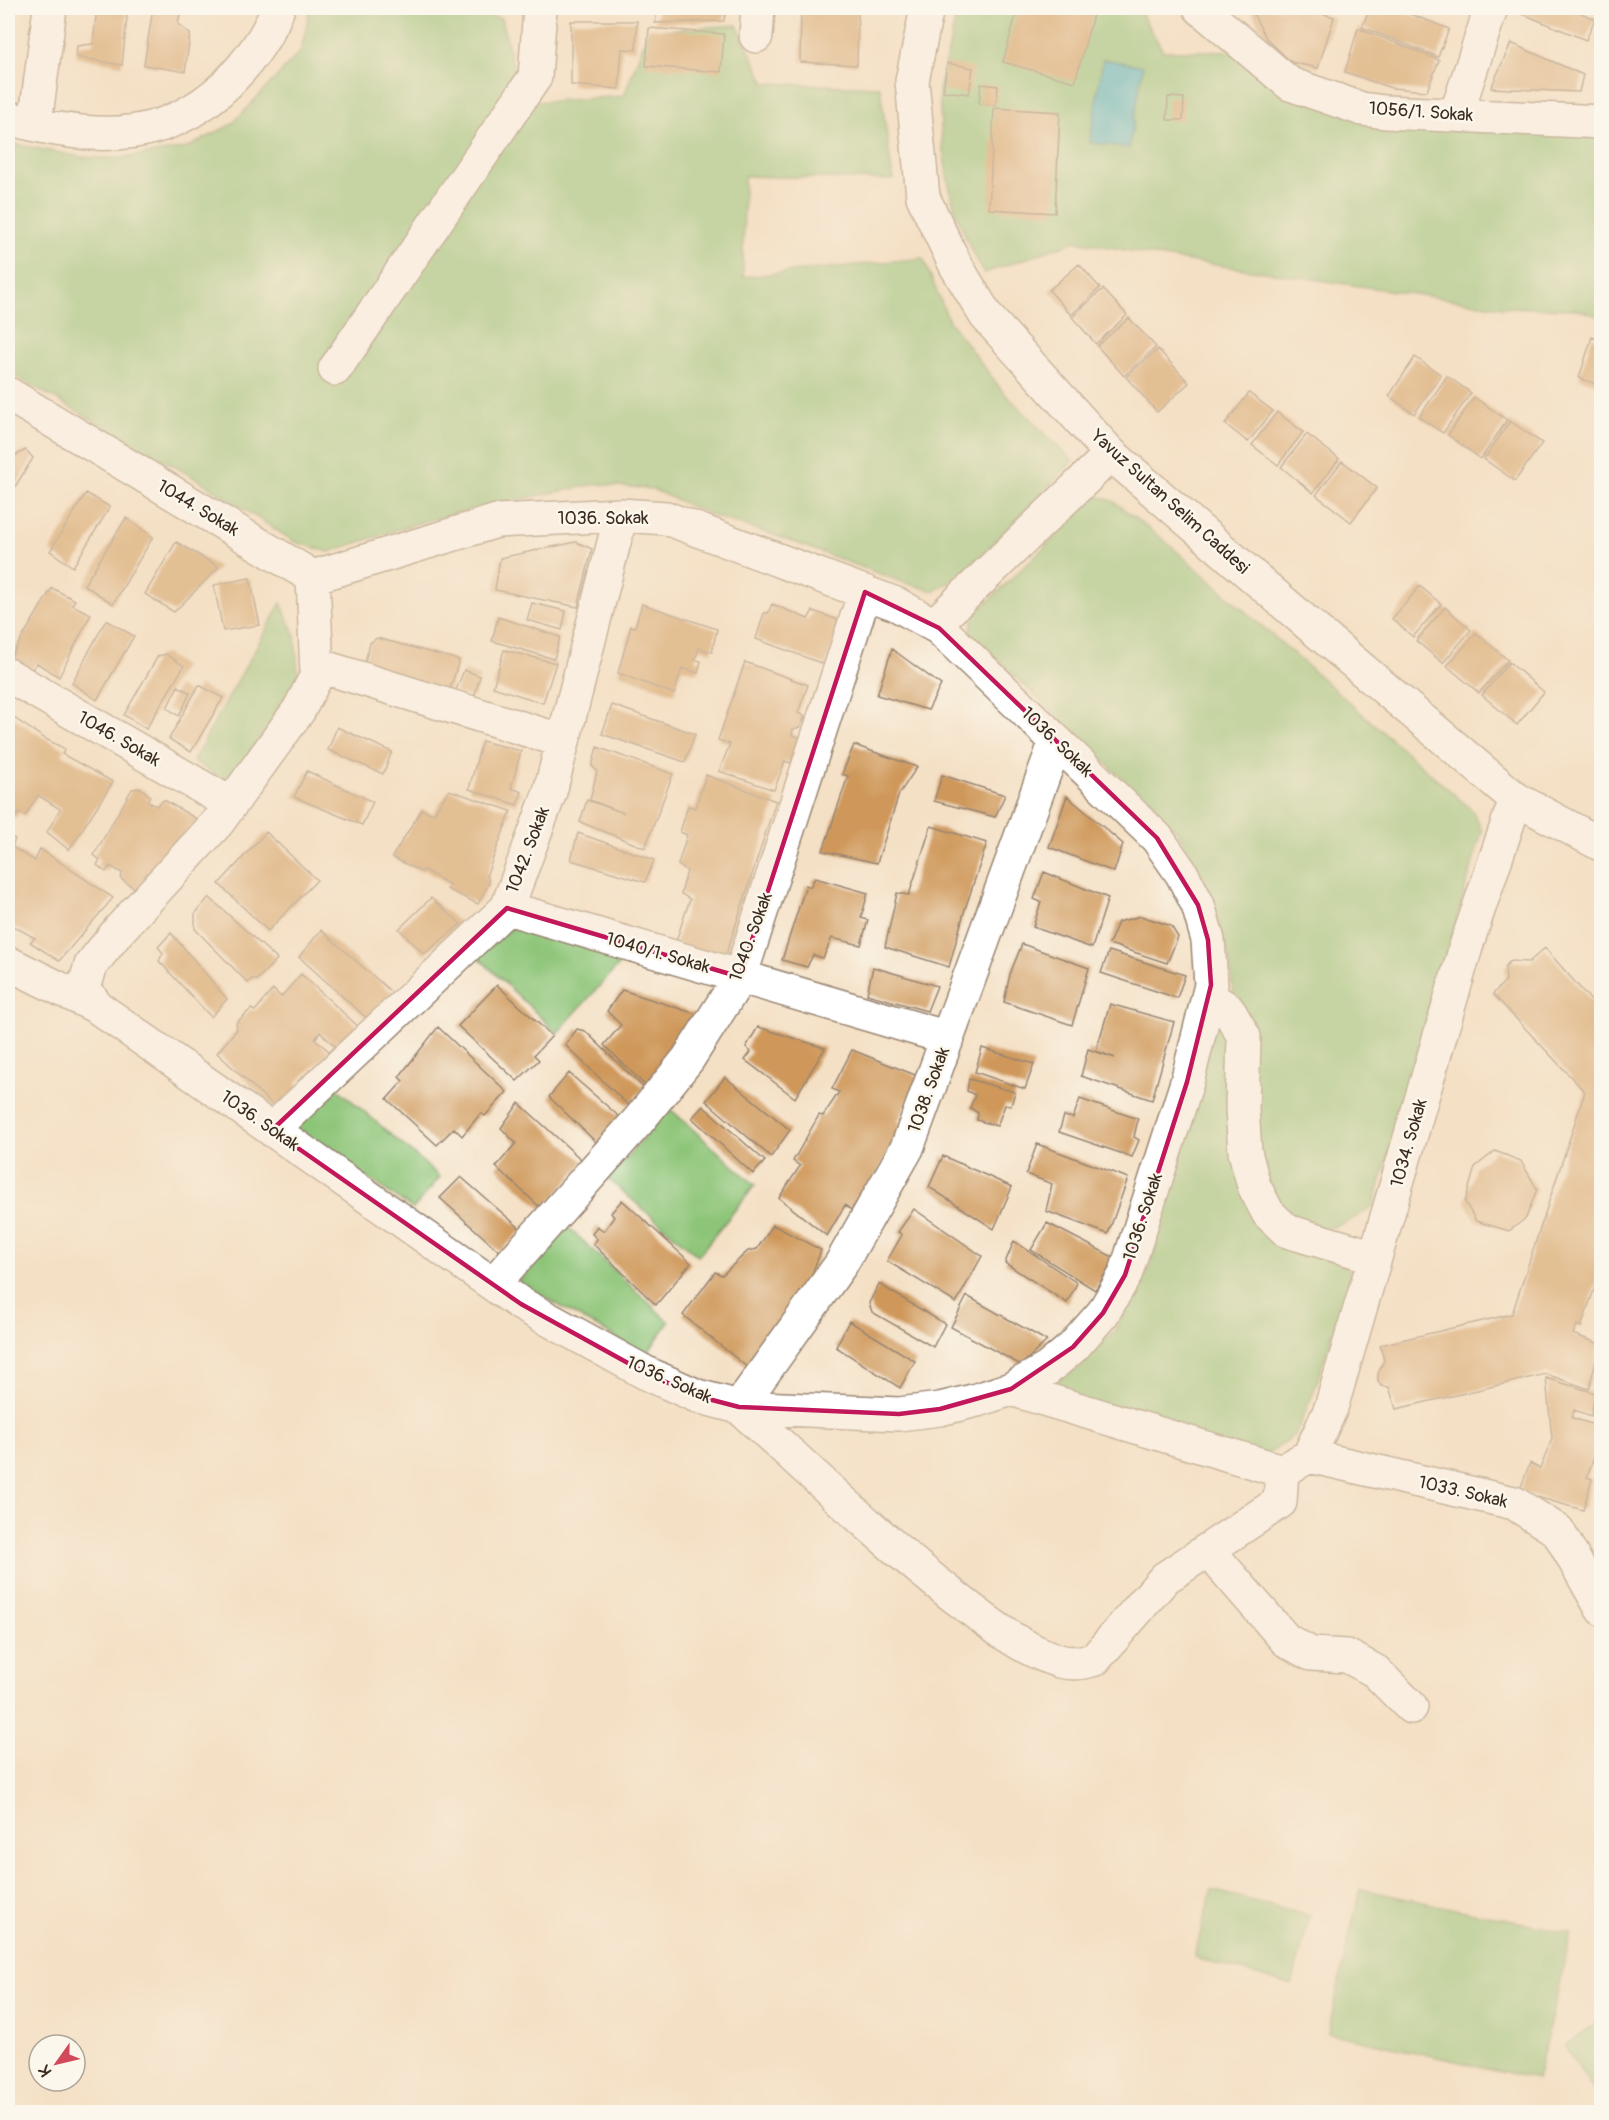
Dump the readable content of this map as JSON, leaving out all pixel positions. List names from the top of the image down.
{
  "streets": {
    "street": [
      "1056/1. Sokak",
      "Yavuz Sultan Selim Caddesi",
      "1044. Sokak",
      "1036. Sokak",
      "1046. Sokak",
      "1042. Sokak",
      "1040. Sokak",
      "1040/1. Sokak",
      "1038. Sokak",
      "1034. Sokak",
      "1033. Sokak"
    ]
  },
  "crossings": [
    ["Yavuz Sultan Selim Caddesi", "1034. Sokak"],
    ["1044. Sokak", "1036. Sokak"],
    ["1036. Sokak", "1042. Sokak"],
    ["1036. Sokak", "1040. Sokak"],
    ["1036. Sokak", "1038. Sokak"],
    ["1036. Sokak", "1033. Sokak"],
    ["1042. Sokak", "1040/1. Sokak"],
    ["1040. Sokak", "1040/1. Sokak"],
    ["1040/1. Sokak", "1038. Sokak"],
    ["1034. Sokak", "1033. Sokak"]
  ],
  "north": "bottom left"
}
